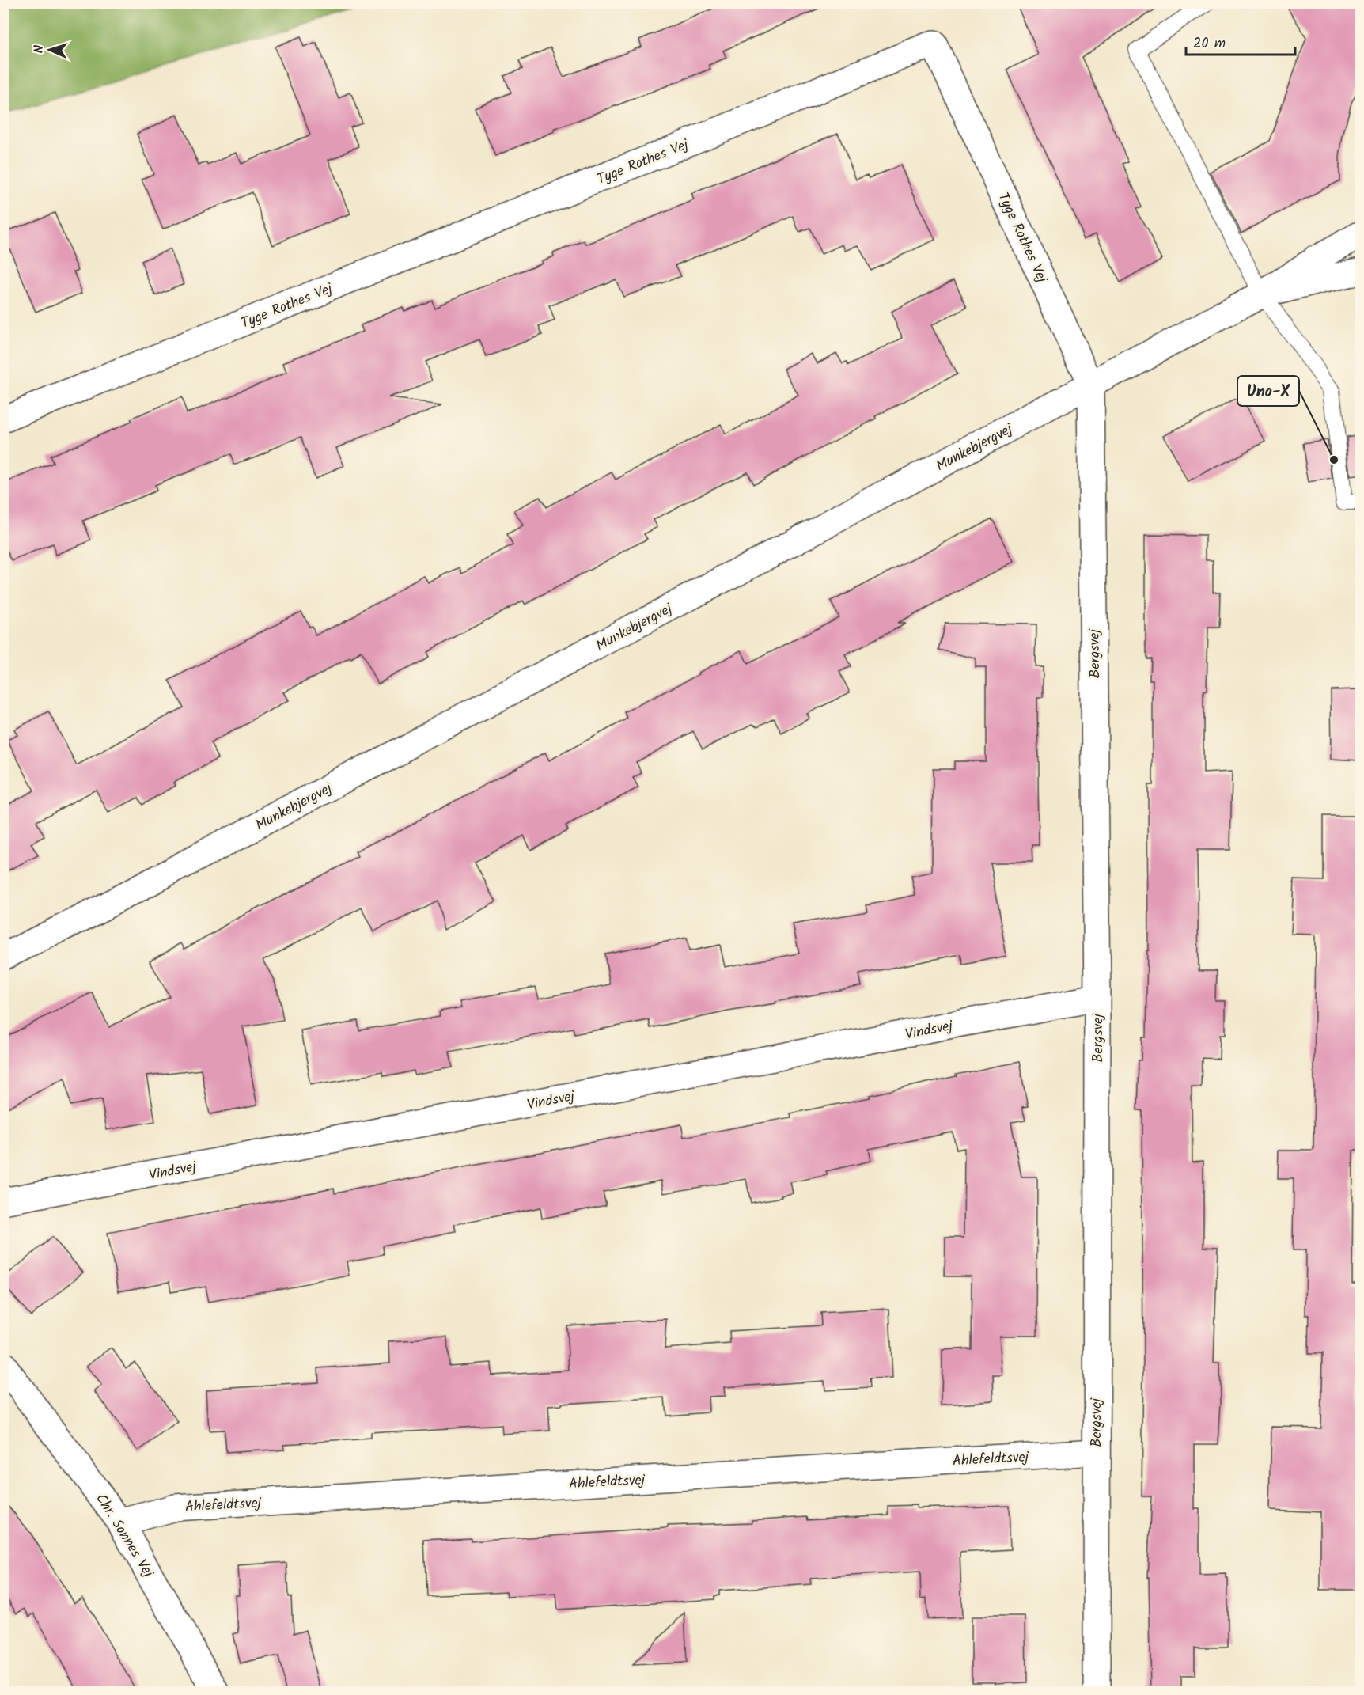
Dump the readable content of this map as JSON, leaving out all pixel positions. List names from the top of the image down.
{
  "streets": {
    "street": [
      "Tyge Rothes Vej",
      "Munkebjergvej",
      "Bergsvej",
      "Vindsvej",
      "Ahlefeldtsvej",
      "Chr. Sonnes Vej"
    ]
  },
  "crossings": [
    ["Tyge Rothes Vej", "Munkebjergvej"],
    ["Tyge Rothes Vej", "Bergsvej"],
    ["Munkebjergvej", "Bergsvej"],
    ["Bergsvej", "Vindsvej"],
    ["Bergsvej", "Ahlefeldtsvej"],
    ["Ahlefeldtsvej", "Chr. Sonnes Vej"]
  ],
  "places": ["Uno-X"],
  "scale_bar": "20 m",
  "north": "left"
}
